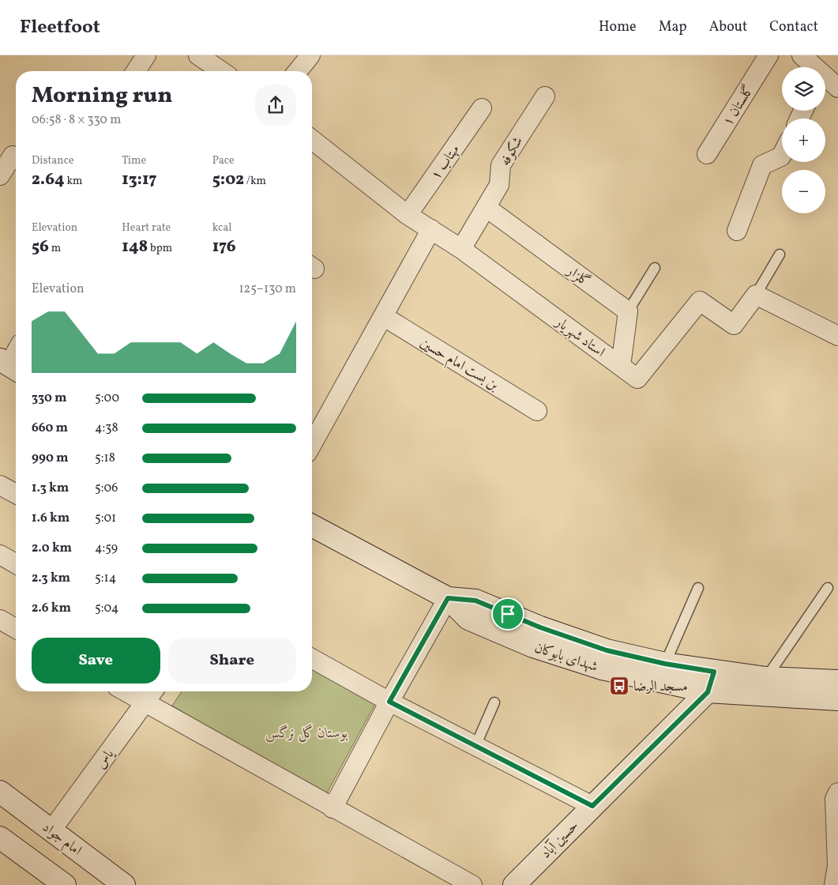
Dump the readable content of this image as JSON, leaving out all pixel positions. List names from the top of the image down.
{
  "streets": {
    "street": [
      "گلستان ۱",
      "شکوفه",
      "مهتاب ۱",
      "گلزار",
      "استاد شهریار",
      "بن بست امام حسین",
      "شهدای بابوکان",
      "یاس",
      "امام جواد",
      "حسین آباد"
    ]
  },
  "crossings": [
    ["شکوفه", "گلزار"],
    ["شکوفه", "استاد شهریار"],
    ["مهتاب ۱", "استاد شهریار"],
    ["شهدای بابوکان", "حسین آباد"],
    ["یاس", "امام جواد"]
  ],
  "parks": ["بوستان گل نرگس"],
  "places": {
    "bus stop": ["مسجد الرضا"]
  },
  "page": {
    "header": "Fleetfoot",
    "nav": [
      "Home",
      "Map",
      "About",
      "Contact"
    ],
    "map_buttons": ["+", "−"],
    "heading": ["Morning run", "06:58 · 8 × 330 m"],
    "stats": [
      ["Distance", "2.64 km"],
      ["Time", "13:17"],
      ["Pace", "5:02 /km"],
      ["Elevation", "56 m"],
      ["Heart rate", "148 bpm"],
      ["kcal", "176"]
    ],
    "chart": ["Elevation", "125–130 m"],
    "list": [
      {
        "name": "330 m",
        "note": "5:00"
      },
      {
        "name": "660 m",
        "note": "4:38"
      },
      {
        "name": "990 m",
        "note": "5:18"
      },
      {
        "name": "1.3 km",
        "note": "5:06"
      },
      {
        "name": "1.6 km",
        "note": "5:01"
      },
      {
        "name": "2.0 km",
        "note": "4:59"
      },
      {
        "name": "2.3 km",
        "note": "5:14"
      },
      {
        "name": "2.6 km",
        "note": "5:04"
      }
    ],
    "buttons": ["Save", "Share"]
  }
}
